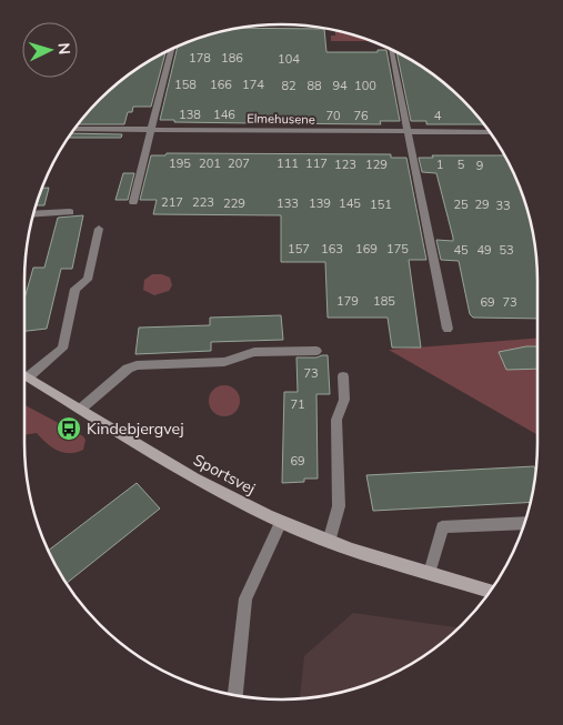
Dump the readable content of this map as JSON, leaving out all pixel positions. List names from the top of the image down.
{
  "streets": {
    "street": ["Elmehusene", "Sportsvej"]
  },
  "places": {
    "bus stop": ["Kindebjergvej"]
  },
  "house_numbers": [
    "178",
    "186",
    "104",
    "158",
    "166",
    "174",
    "82",
    "88",
    "94",
    "100",
    "138",
    "146",
    "70",
    "76",
    "4",
    "195",
    "201",
    "207",
    "111",
    "117",
    "123",
    "129",
    "1",
    "5",
    "9",
    "217",
    "223",
    "229",
    "133",
    "139",
    "145",
    "151",
    "25",
    "29",
    "33",
    "157",
    "163",
    "169",
    "175",
    "45",
    "49",
    "53",
    "179",
    "185",
    "69",
    "73",
    "73",
    "71",
    "69"
  ],
  "north": "right"
}
